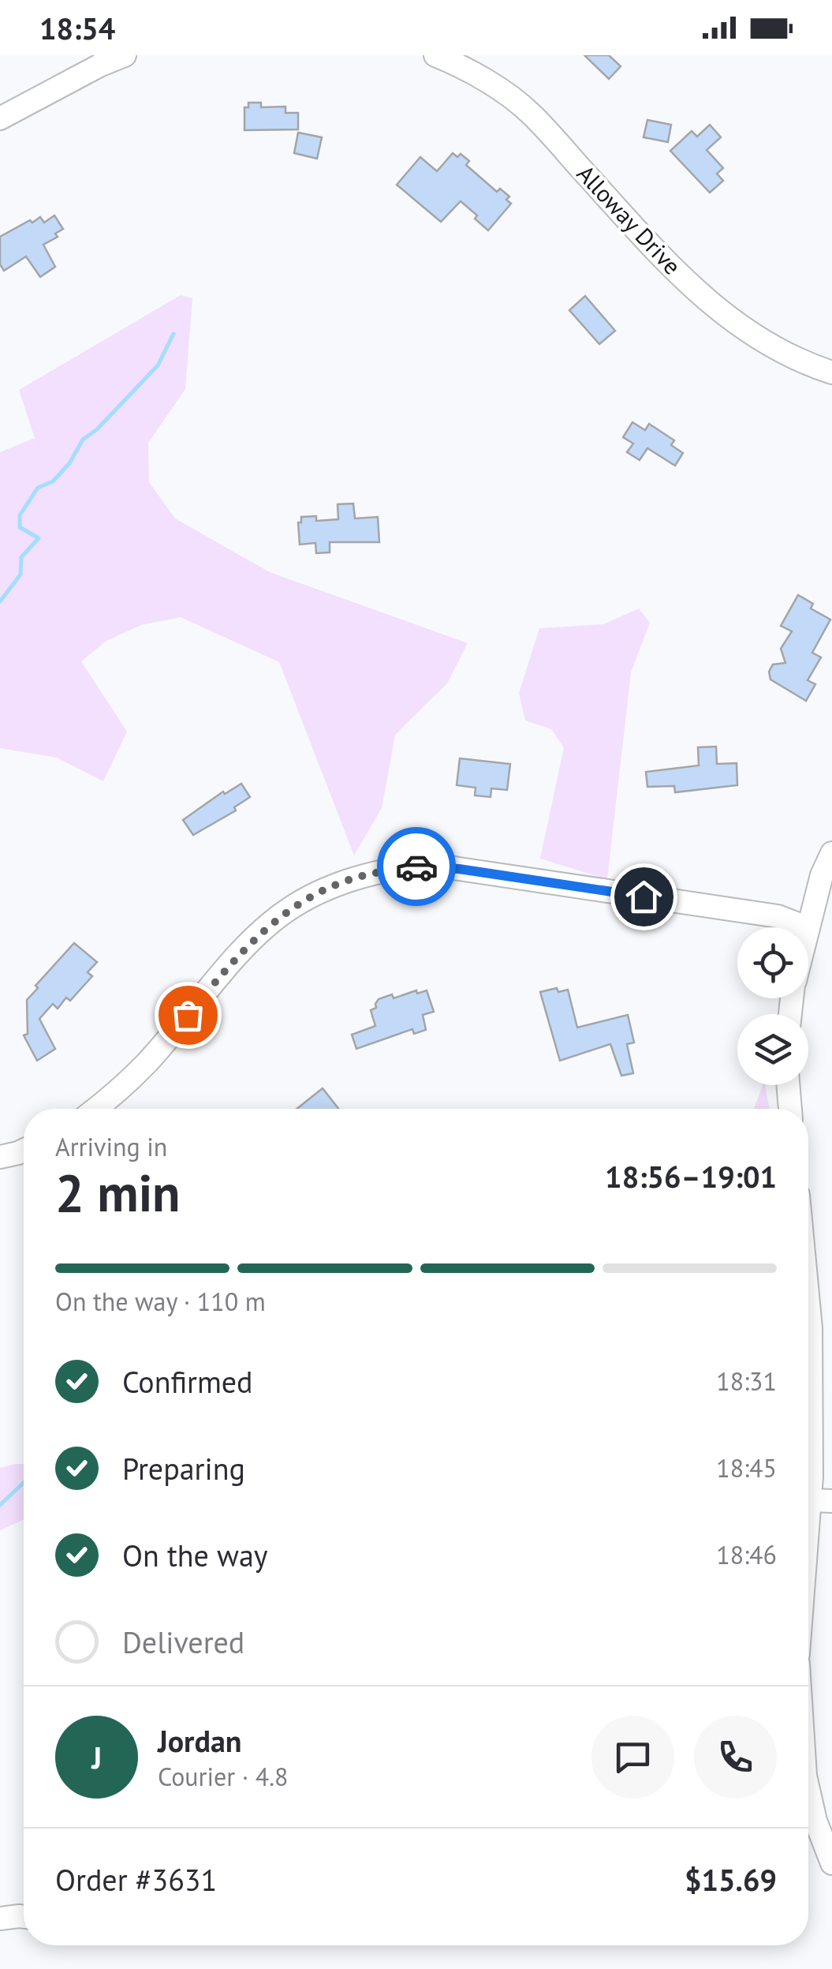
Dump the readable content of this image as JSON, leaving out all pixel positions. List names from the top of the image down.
{
  "streets": {
    "street": ["Alloway Drive"]
  },
  "page": {
    "status": "18:54",
    "heading": ["2 min", "Arriving in", "18:56–19:01"],
    "panel": [
      "Jordan",
      "Courier · 4.8",
      "Order #3631",
      "$15.69"
    ],
    "bar": "On the way · 110 m",
    "list": [
      ["Confirmed", "18:31"],
      ["Preparing", "18:45"],
      ["On the way", "18:46"],
      "Delivered"
    ],
    "round": "J"
  }
}
